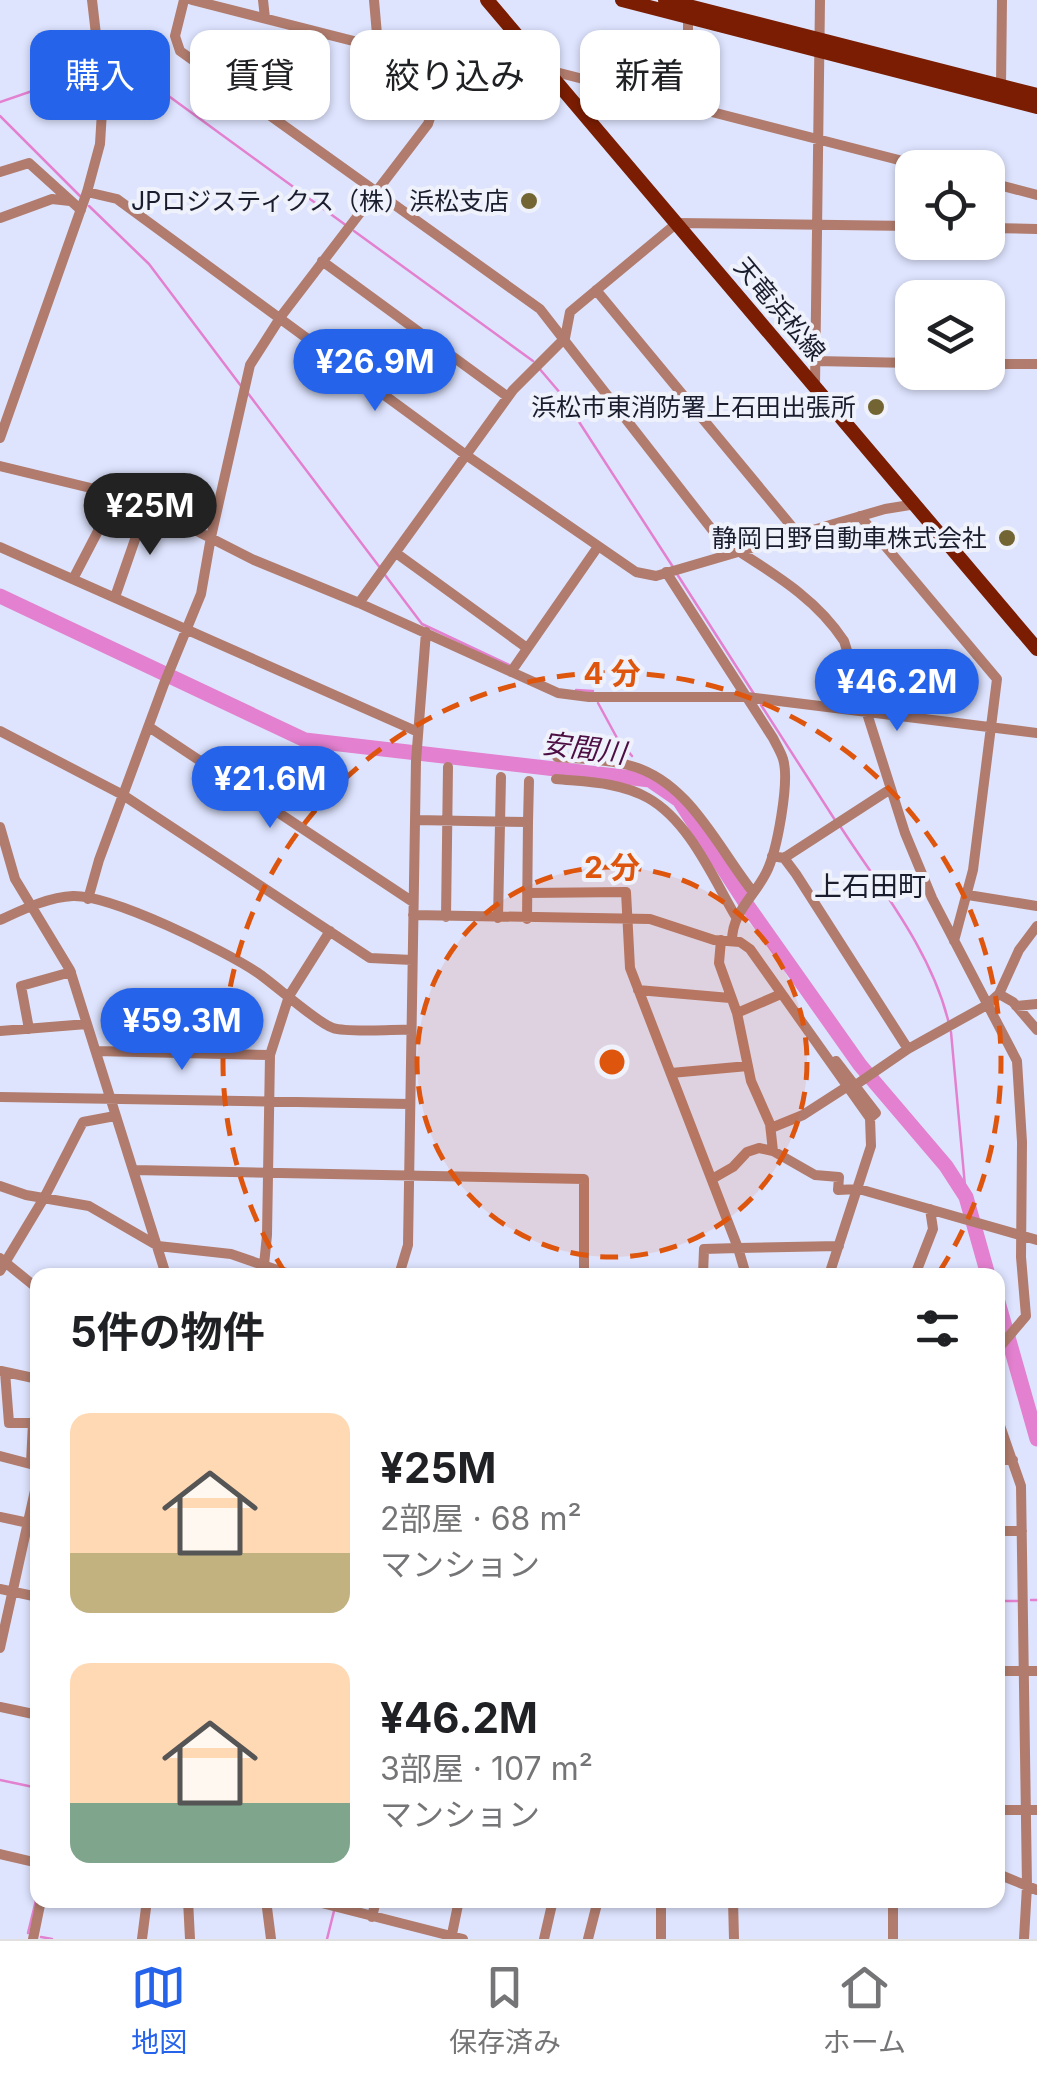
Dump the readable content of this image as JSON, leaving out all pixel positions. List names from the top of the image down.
{
  "streets": {
    "main road": ["天竜浜松線"]
  },
  "districts": ["上石田町"],
  "water": ["安間川"],
  "places": ["JPロジスティクス（株）浜松支店", "浜松市東消防署上石田出張所", "静岡日野自動車株式会社"],
  "page": {
    "chip": [
      "購入",
      "賃貸",
      "絞り込み",
      "新着"
    ],
    "price": [
      "¥26.9M",
      "¥25M",
      "¥46.2M",
      "¥21.6M",
      "¥59.3M"
    ],
    "heading": "5件の物件",
    "list": [
      {
        "name": "¥25M",
        "note": "2部屋 · 68 m² · マンション"
      },
      {
        "name": "¥46.2M",
        "note": "3部屋 · 107 m² · マンション"
      }
    ],
    "tabs": ["地図", "保存済み", "ホーム"]
  },
  "rings": ["4 分", "2 分"]
}
